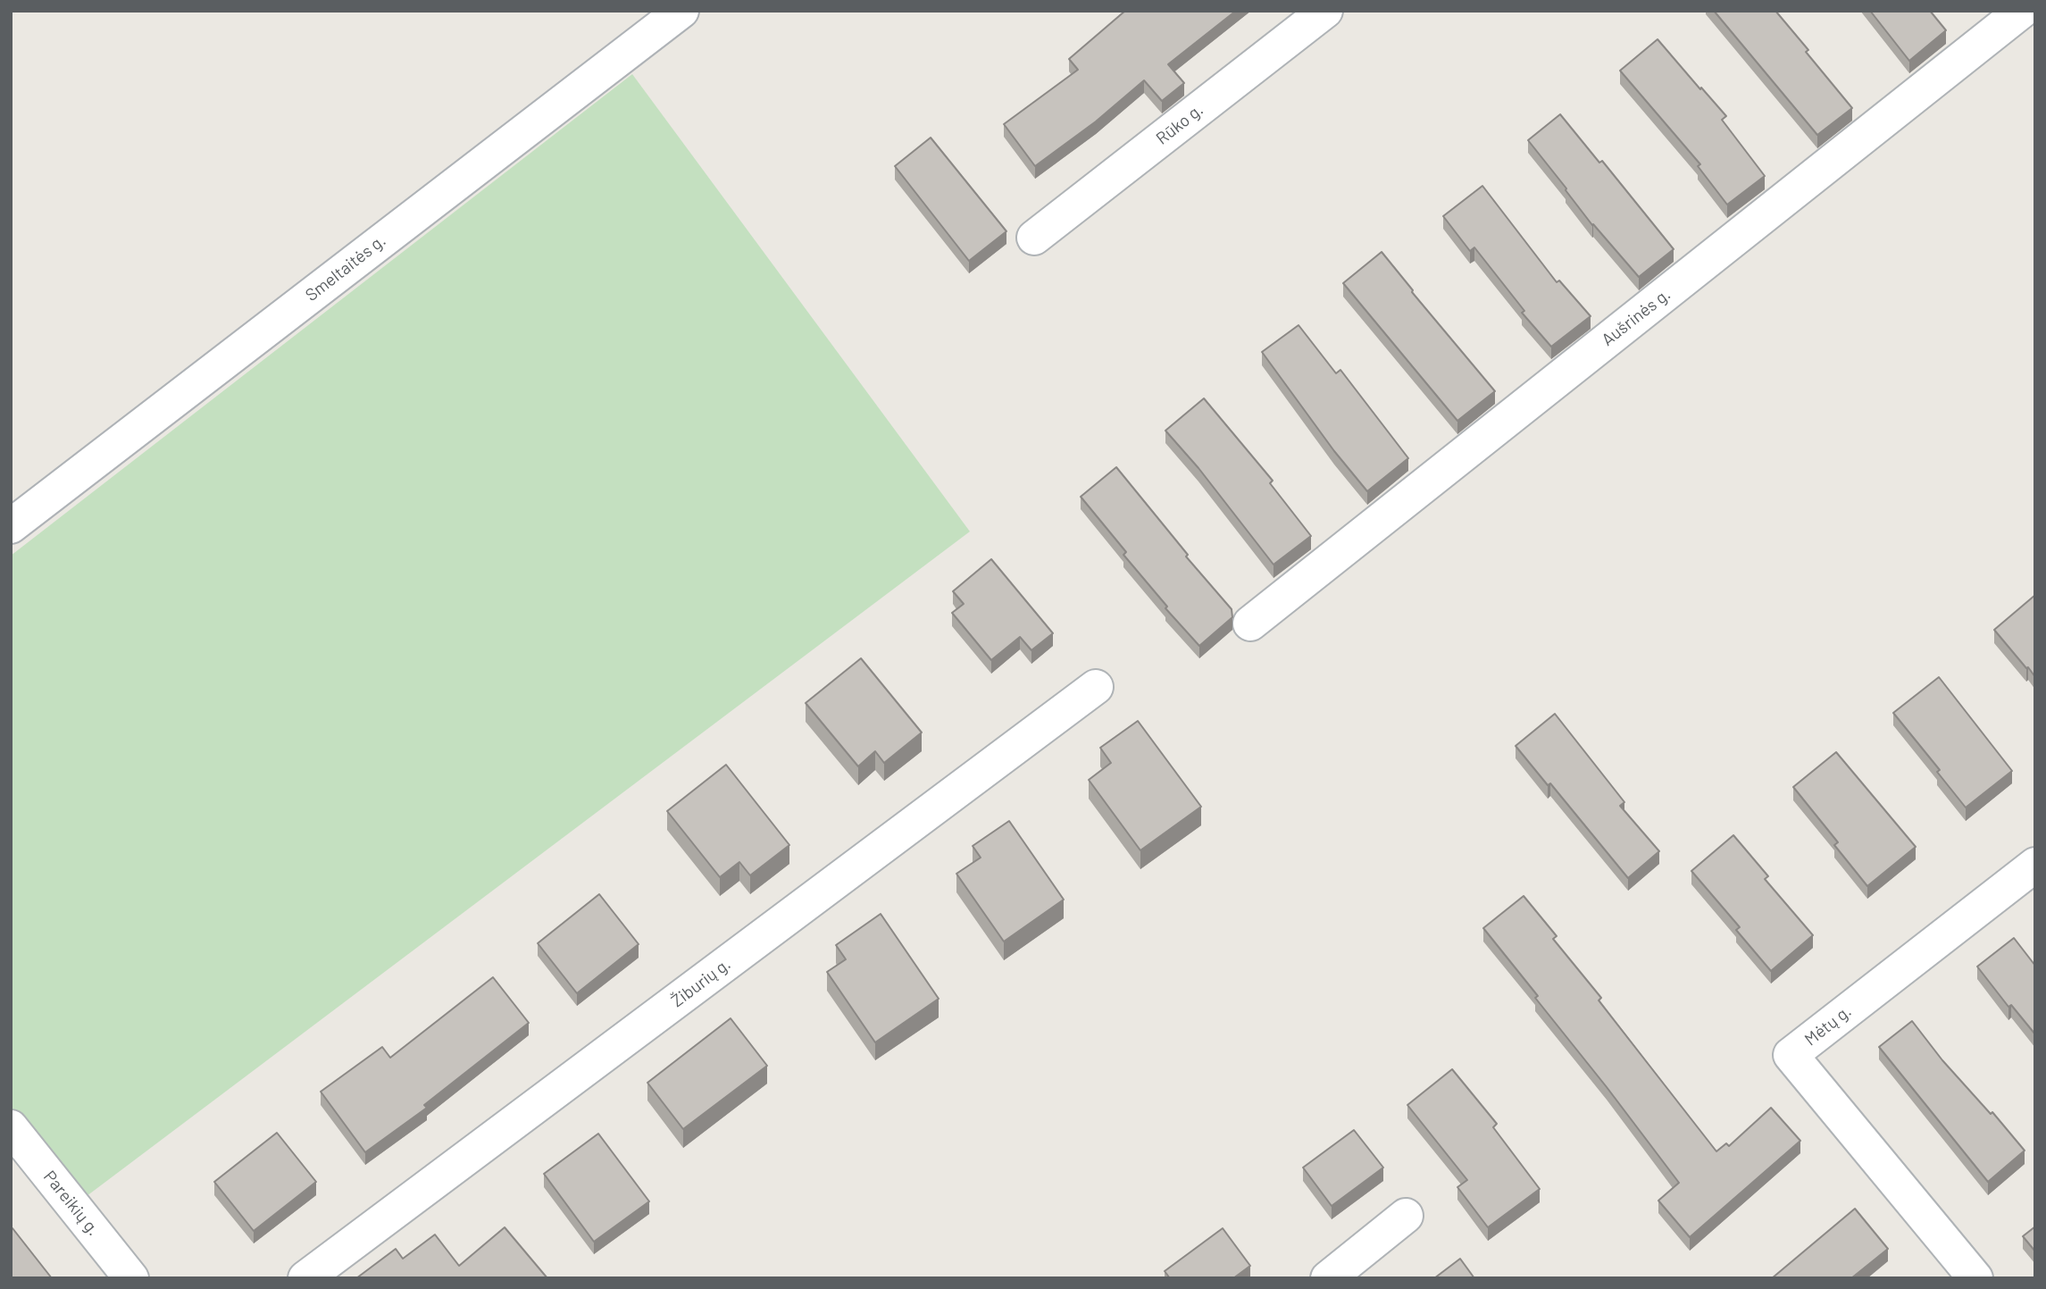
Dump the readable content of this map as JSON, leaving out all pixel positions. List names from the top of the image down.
{
  "streets": {
    "street": [
      "Rūko g.",
      "Smeltaitės g.",
      "Aušrinės g.",
      "Žiburių g.",
      "Mėtų g.",
      "Pareikių g."
    ]
  }
}
